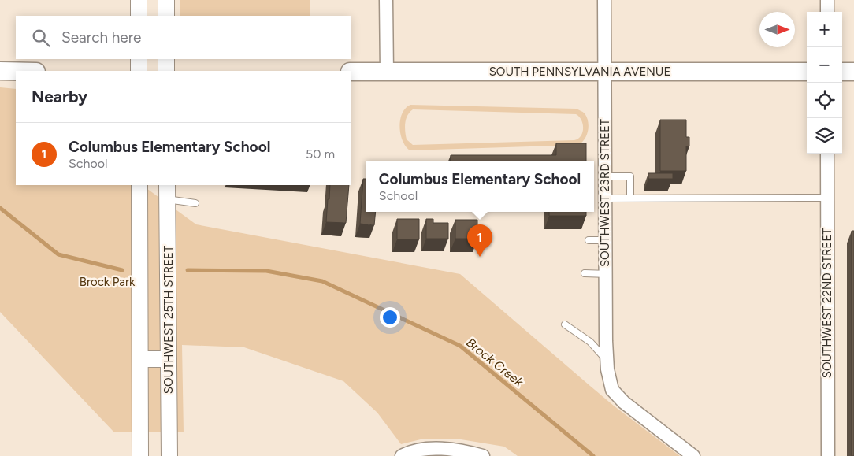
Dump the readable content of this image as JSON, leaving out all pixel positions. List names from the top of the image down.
{
  "streets": {
    "main road": ["SOUTH PENNSYLVANIA AVENUE"],
    "street": ["SOUTHWEST 23RD STREET", "SOUTHWEST 22ND STREET", "SOUTHWEST 25TH STREET"]
  },
  "crossings": [
    ["SOUTH PENNSYLVANIA AVENUE", "SOUTHWEST 23RD STREET"]
  ],
  "water": ["Brock Creek"],
  "parks": ["Brock Park"],
  "north": "right",
  "page": {
    "map_buttons": ["+", "−"],
    "search": "Search here",
    "heading": "Nearby",
    "list": [
      {
        "mark": "1",
        "name": "Columbus Elementary School",
        "note": "School",
        "value": "50 m"
      }
    ],
    "popup": ["Columbus Elementary School", "School"],
    "pins": "1"
  }
}
